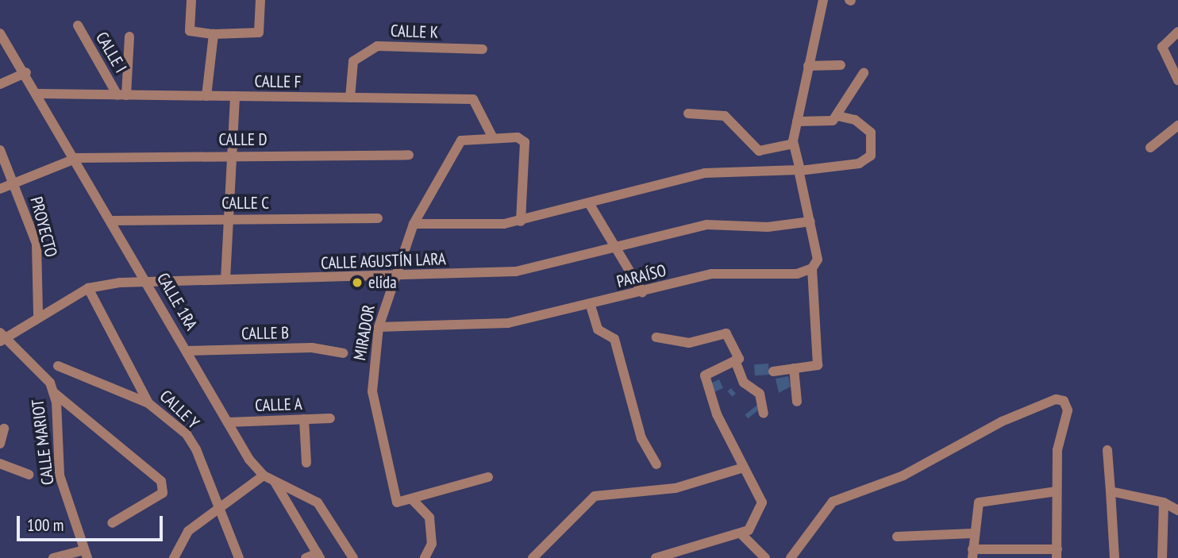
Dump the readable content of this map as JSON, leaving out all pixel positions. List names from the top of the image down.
{
  "streets": {
    "street": [
      "CALLE K",
      "CALLE I",
      "CALLE F",
      "CALLE D",
      "CALLE C",
      "PROYECTO",
      "CALLE AGUSTÍN LARA",
      "PARAÍSO",
      "CALLE 1RA",
      "MIRADOR",
      "CALLE B",
      "CALLE A",
      "CALLE Y",
      "CALLE MARIOT"
    ]
  },
  "crossings": [
    ["CALLE K", "CALLE F"],
    ["CALLE I", "CALLE F"],
    ["CALLE F", "CALLE 1RA"],
    ["CALLE F", "MIRADOR"],
    ["CALLE D", "CALLE 1RA"],
    ["CALLE C", "CALLE 1RA"],
    ["PROYECTO", "CALLE AGUSTÍN LARA"],
    ["CALLE AGUSTÍN LARA", "CALLE 1RA"],
    ["CALLE AGUSTÍN LARA", "MIRADOR"],
    ["CALLE AGUSTÍN LARA", "CALLE Y"],
    ["CALLE AGUSTÍN LARA", "CALLE MARIOT"],
    ["PARAÍSO", "MIRADOR"],
    ["CALLE 1RA", "CALLE B"],
    ["CALLE 1RA", "CALLE A"]
  ],
  "places": ["elida"],
  "scale_bar": "100 m"
}
